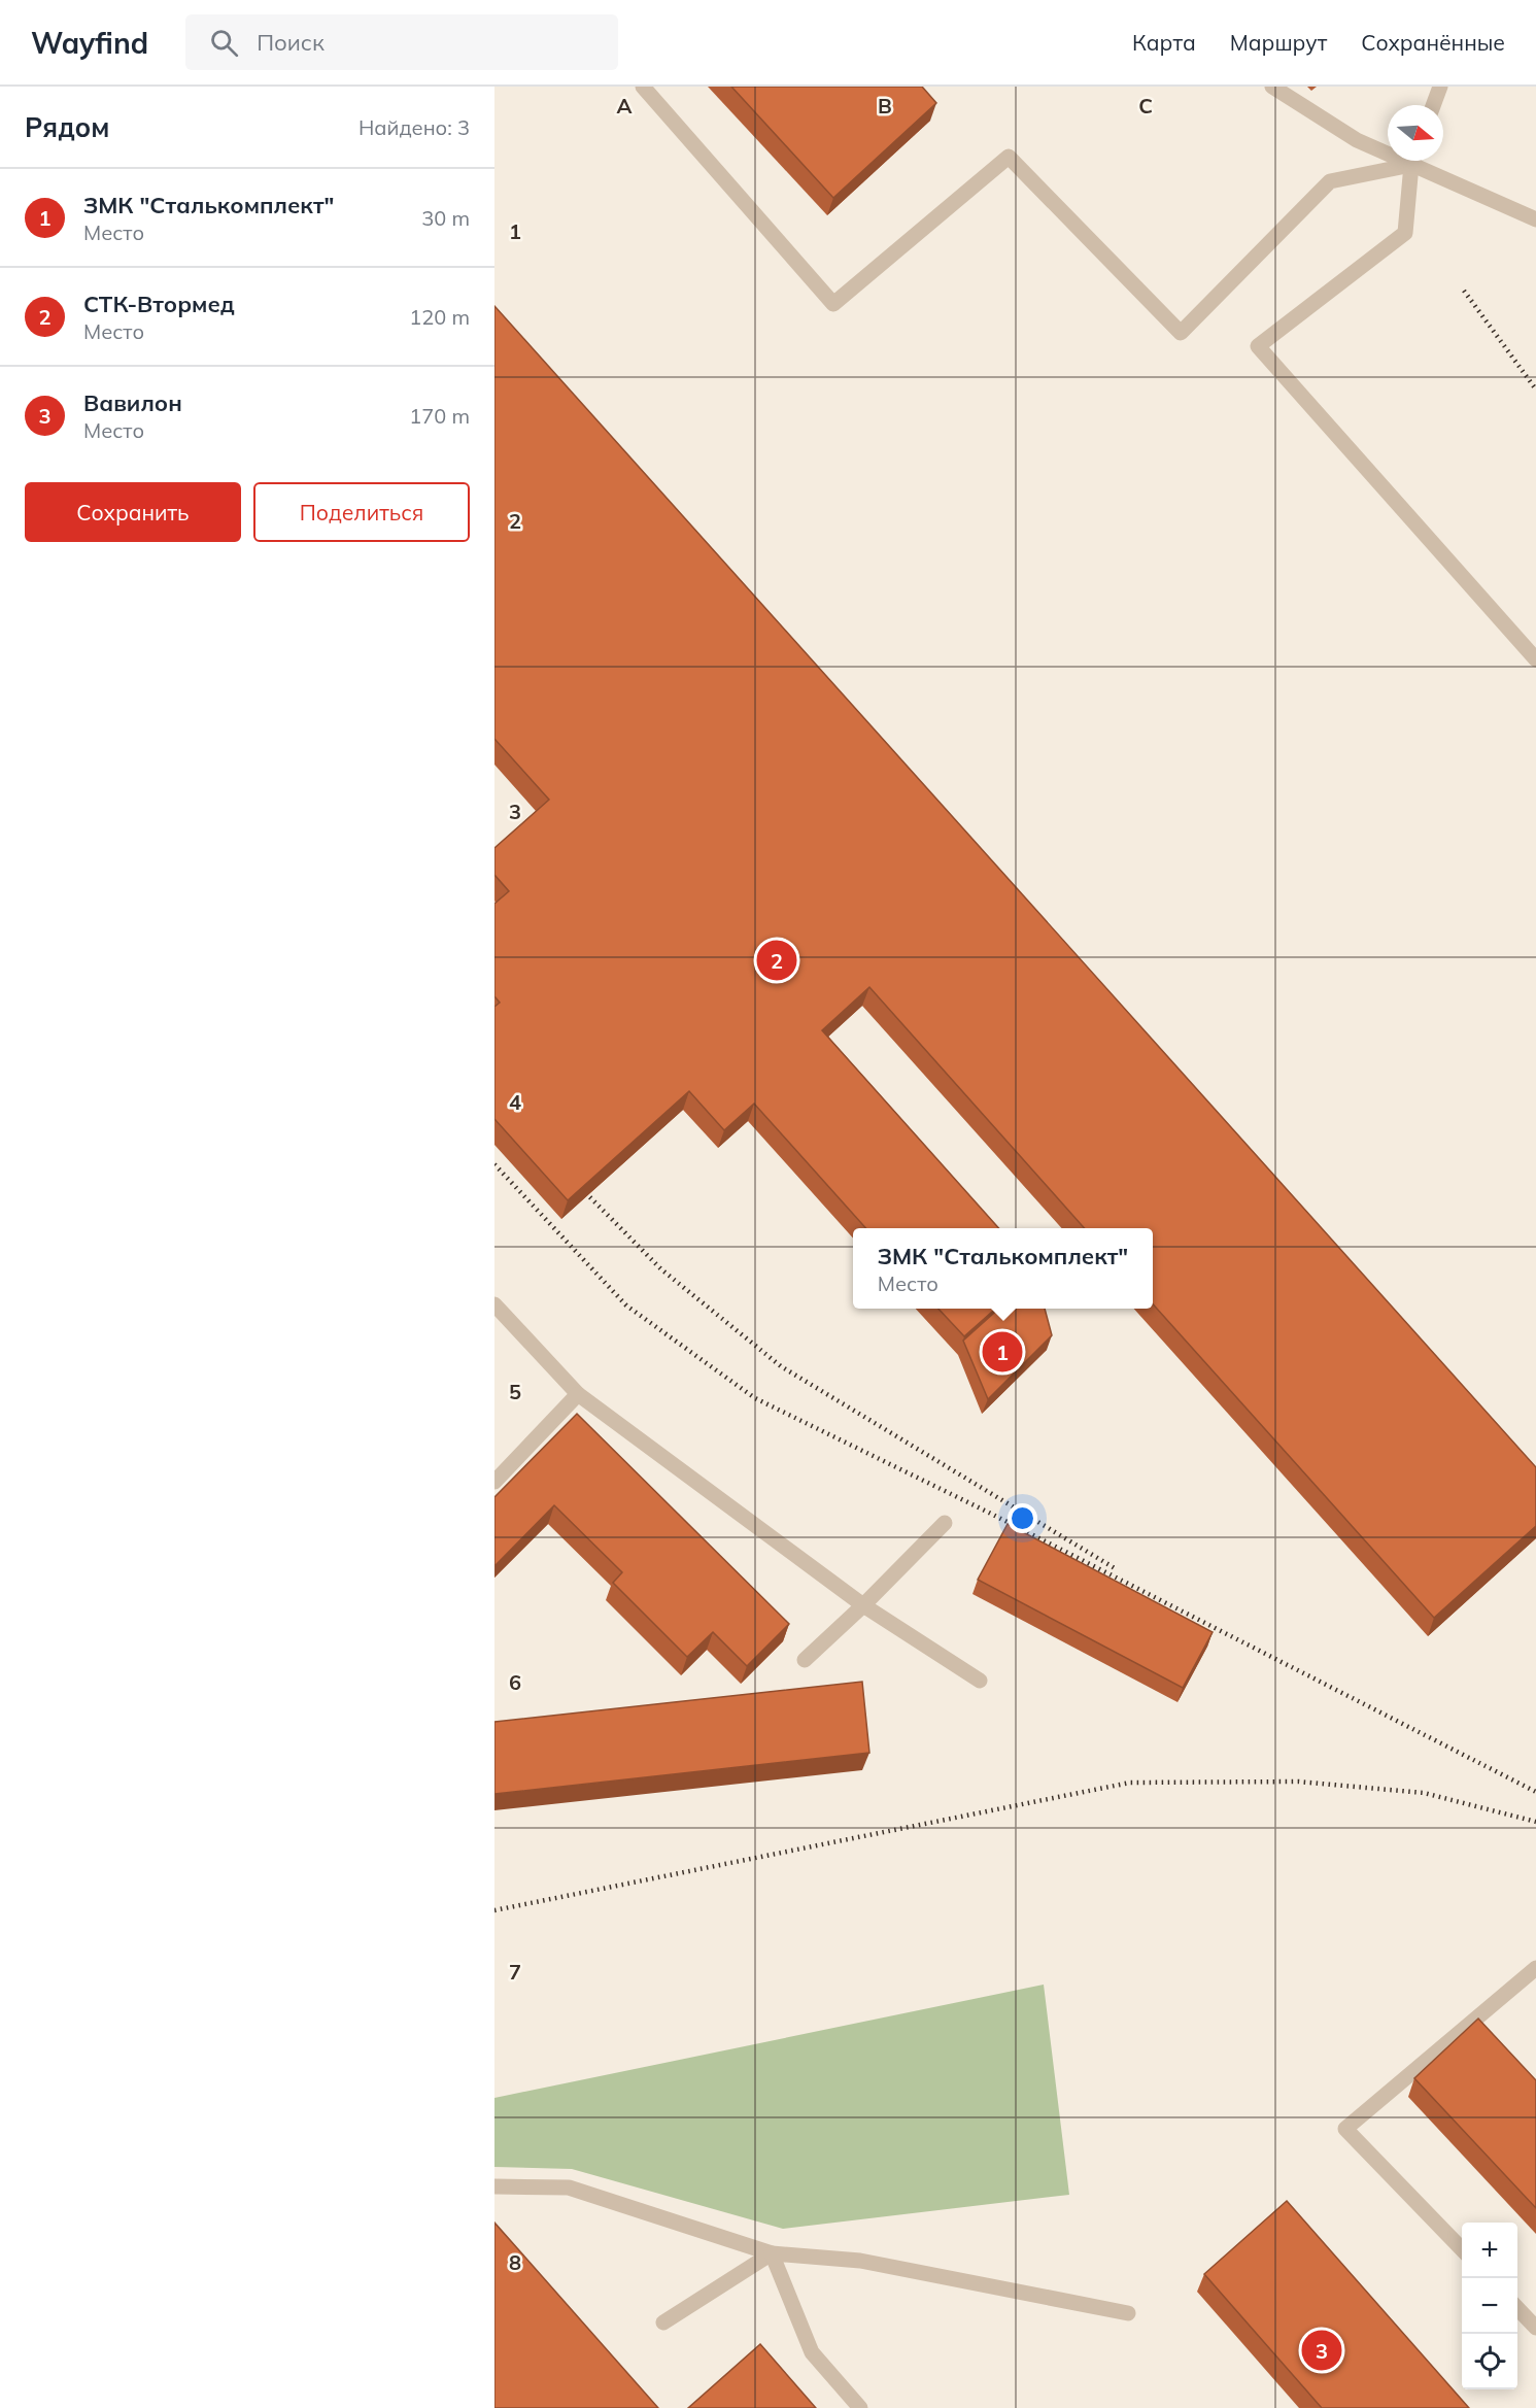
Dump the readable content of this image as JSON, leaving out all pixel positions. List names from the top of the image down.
{
  "north": "right",
  "page": {
    "header": "Wayfind",
    "search": "Поиск",
    "nav": ["Карта", "Маршрут", "Сохранённые"],
    "heading": ["Рядом", "Найдено: 3"],
    "list": [
      {
        "mark": "1",
        "name": "ЗМК \"Сталькомплект\"",
        "note": "Место",
        "value": "30 m"
      },
      {
        "mark": "2",
        "name": "СТК-Втормед",
        "note": "Место",
        "value": "120 m"
      },
      {
        "mark": "3",
        "name": "Вавилон",
        "note": "Место",
        "value": "170 m"
      }
    ],
    "buttons": ["Сохранить", "Поделиться"],
    "pins": ["2", "1", "3"],
    "popup": ["ЗМК \"Сталькомплект\"", "Место"],
    "map_buttons": ["+", "−"]
  },
  "grid": {
    "columns": ["A", "B", "C"],
    "rows": [
      "1",
      "2",
      "3",
      "4",
      "5",
      "6",
      "7",
      "8"
    ]
  }
}
